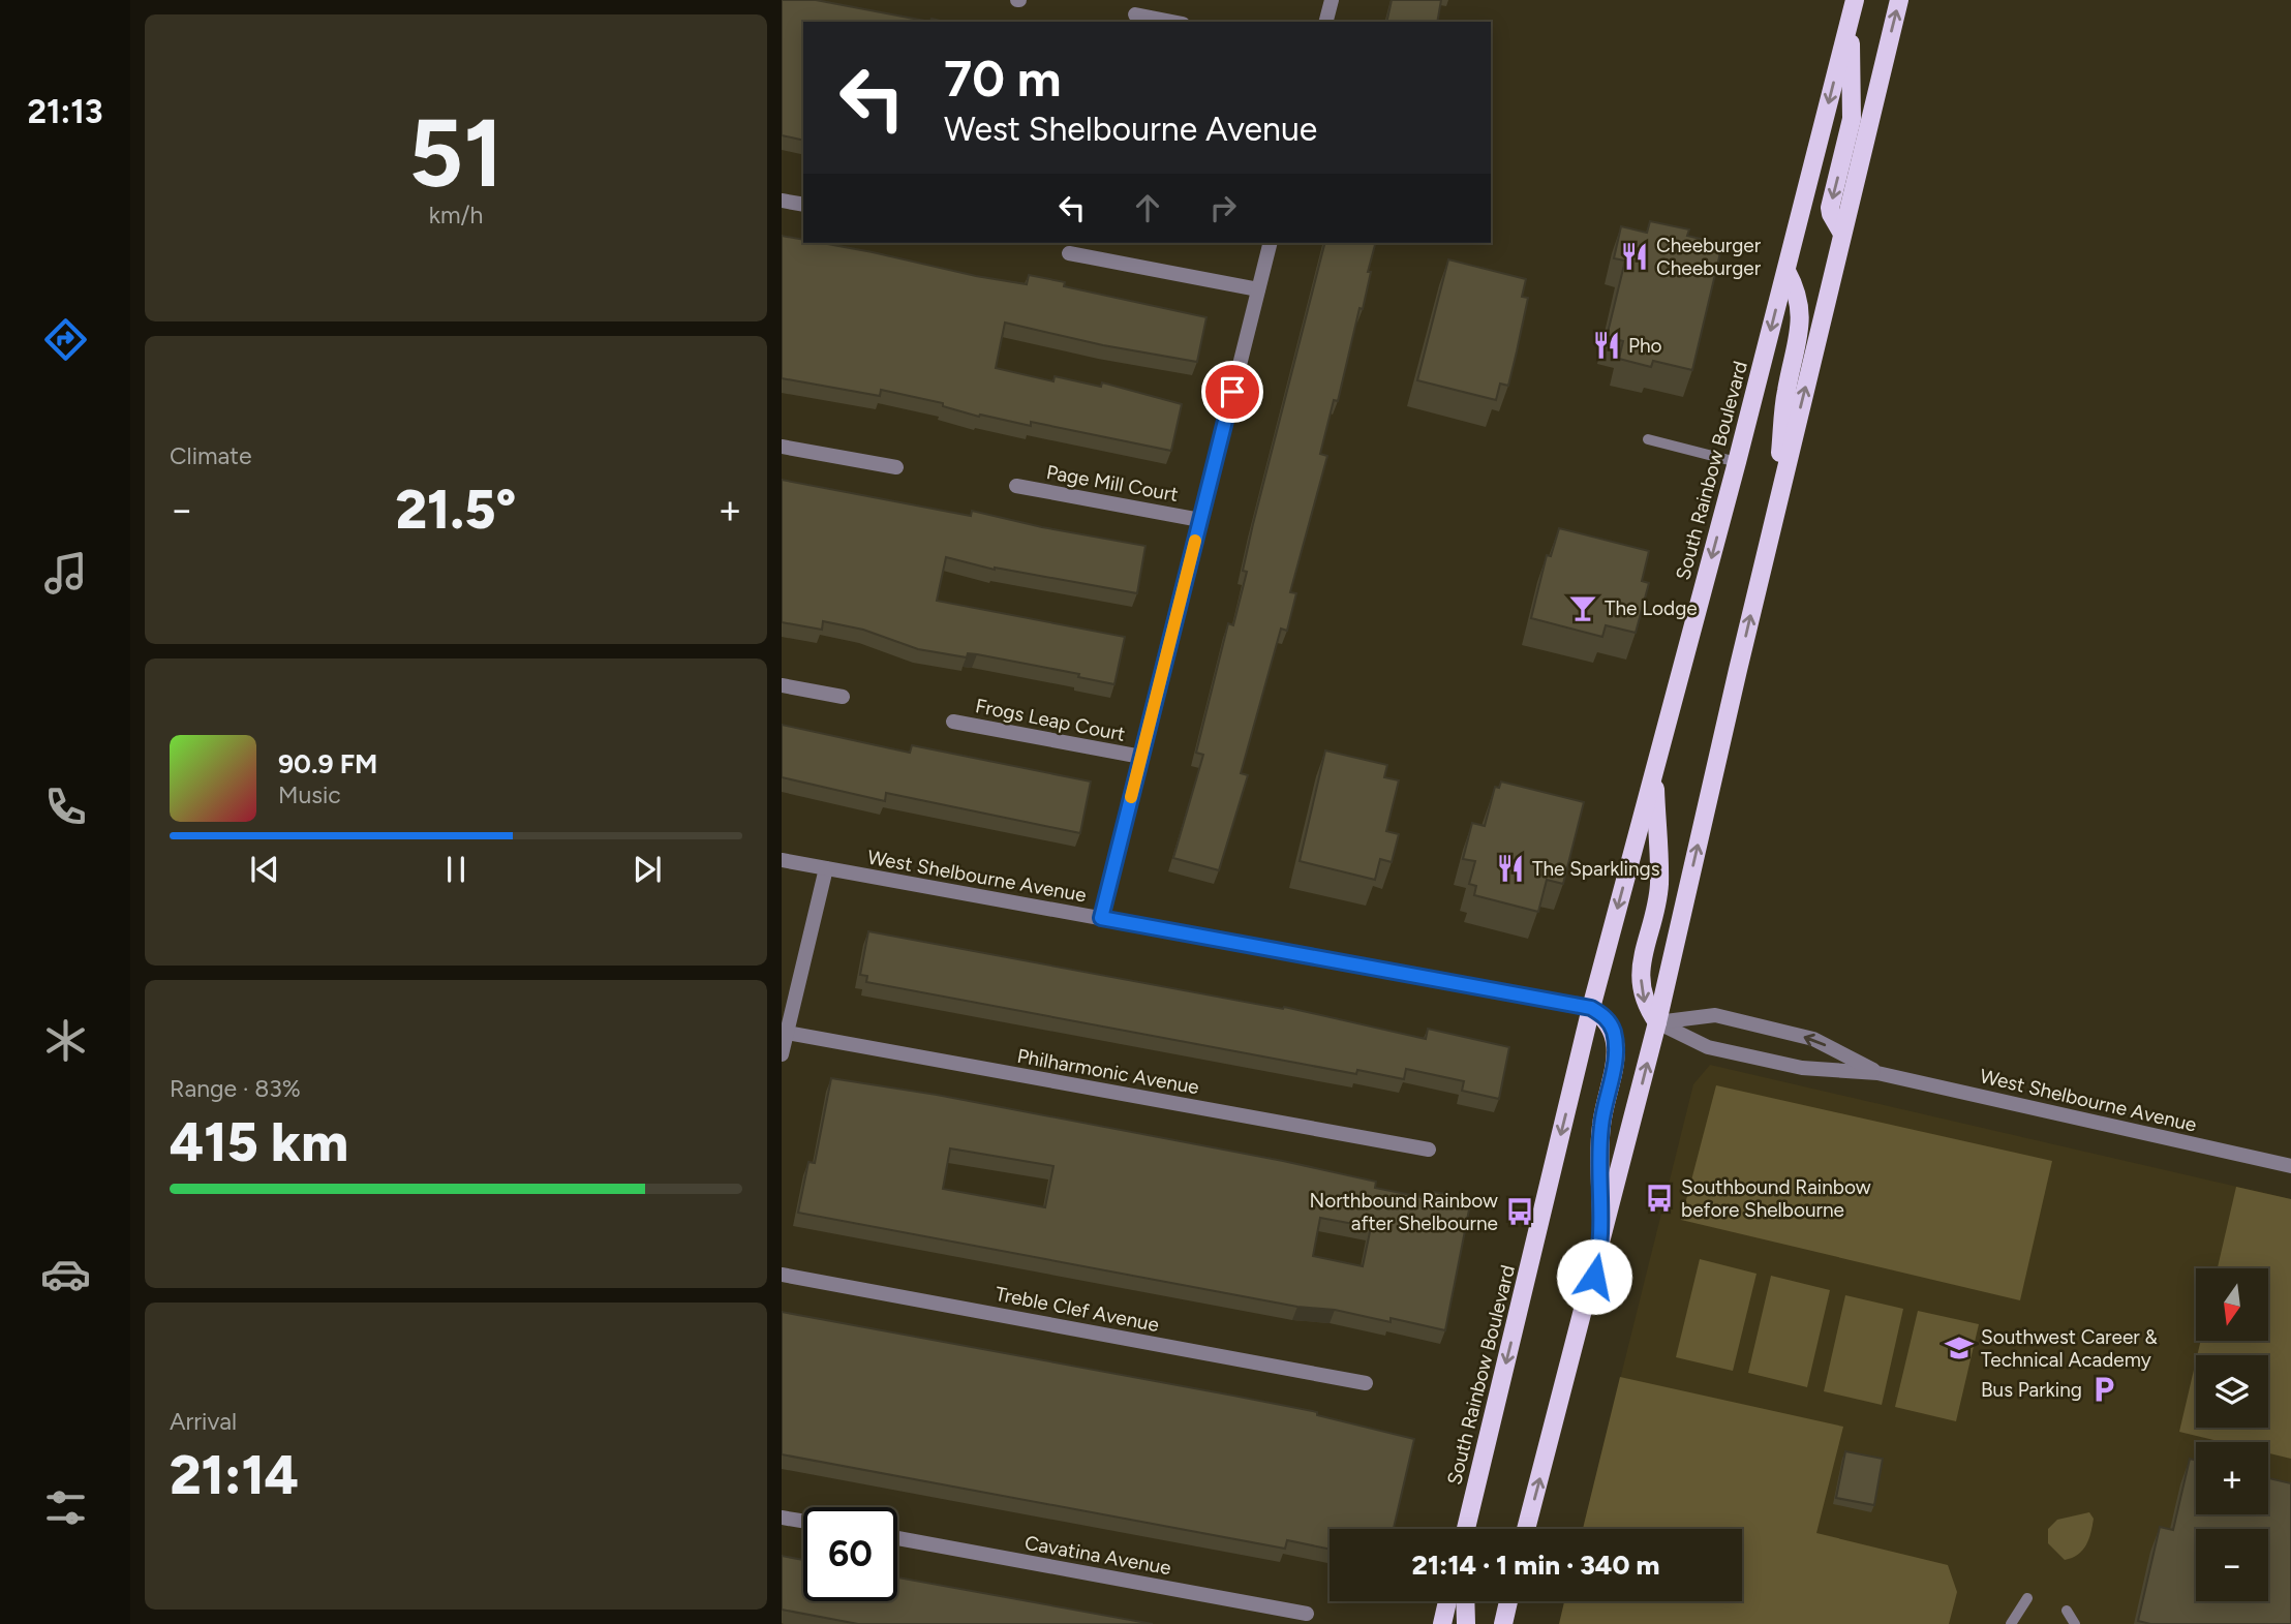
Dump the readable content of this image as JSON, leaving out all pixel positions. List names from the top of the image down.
{
  "streets": {
    "main road": ["South Rainbow Boulevard"],
    "street": [
      "Page Mill Court",
      "Frogs Leap Court",
      "West Shelbourne Avenue",
      "Philharmonic Avenue",
      "Treble Clef Avenue",
      "Cavatina Avenue"
    ]
  },
  "crossings": [
    ["South Rainbow Boulevard", "West Shelbourne Avenue"]
  ],
  "places": {
    "restaurant": ["Cheeburger Cheeburger", "Pho", "The Sparklings"],
    "bar": ["The Lodge"],
    "bus stop": ["Southbound Rainbow before Shelbourne", "Northbound Rainbow after Shelbourne"],
    "school or university": ["Southwest Career & Technical Academy"],
    "parking": ["Bus Parking"]
  },
  "north": "bottom",
  "page": {
    "tabs": "21:13",
    "tile": [
      ["51", "km/h"],
      "Climate",
      ["Range · 83%", "415 km"],
      ["Arrival", "21:14"]
    ],
    "turn": ["70 m", "West Shelbourne Avenue"],
    "heat": ["−", "21.5°", "+"],
    "song": ["90.9 FM", "Music"],
    "map_buttons": ["+", "−"],
    "limit": "60",
    "trip": "21:14 · 1 min · 340 m"
  }
}
